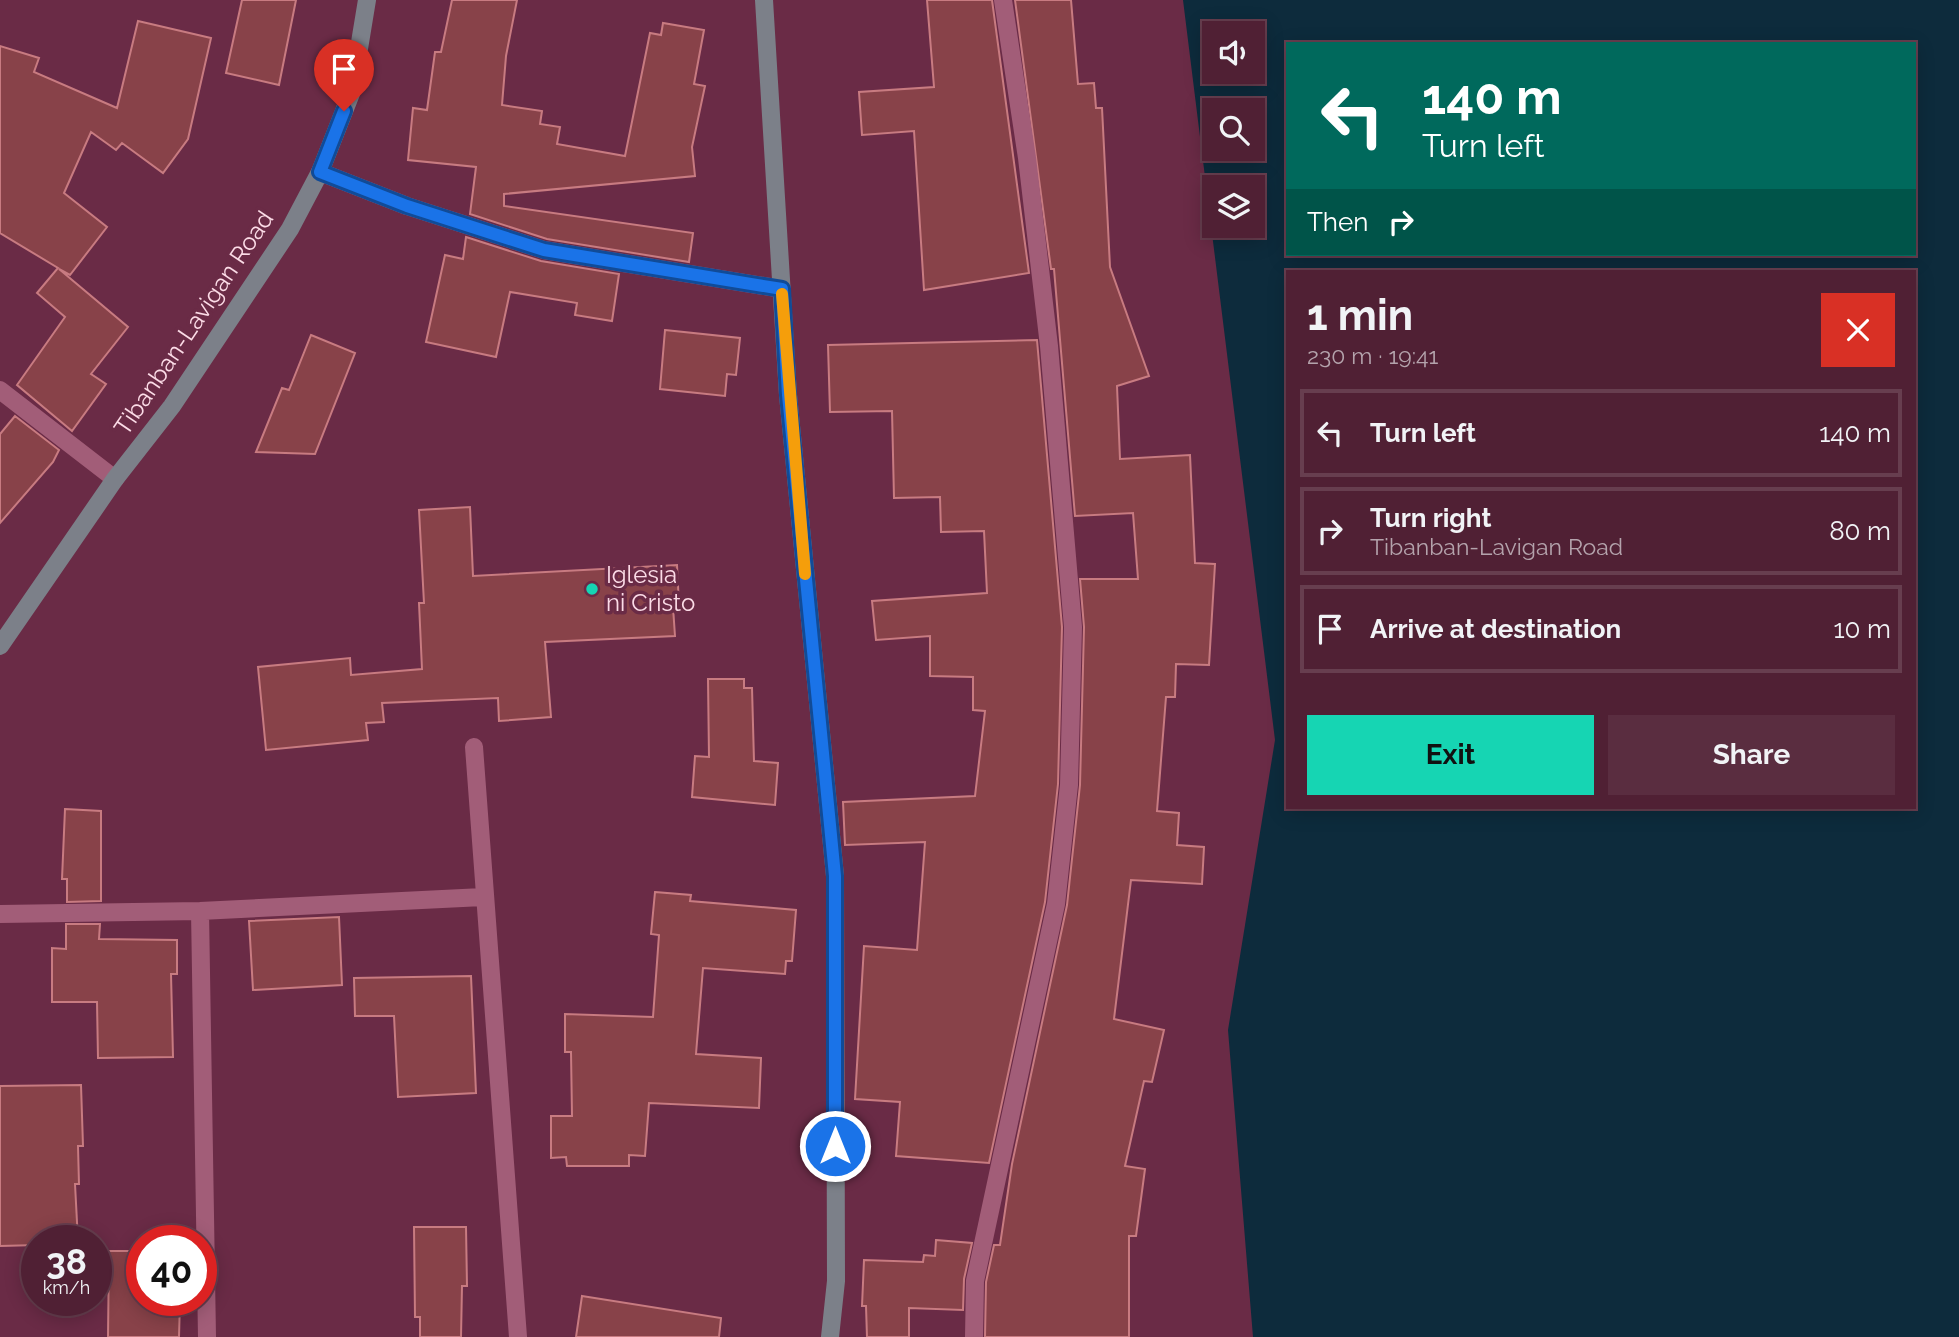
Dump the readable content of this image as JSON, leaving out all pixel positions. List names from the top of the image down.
{
  "streets": {
    "street": ["Tibanban-Lavigan Road"]
  },
  "places": ["Iglesia ni Cristo"],
  "page": {
    "turn": ["140 m", "Turn left"],
    "then": "Then",
    "heading": ["1 min", "230 m · 19:41"],
    "list": [
      {
        "name": "Turn left",
        "value": "140 m"
      },
      {
        "name": "Turn right",
        "note": "Tibanban-Lavigan Road",
        "value": "80 m"
      },
      {
        "name": "Arrive at destination",
        "value": "10 m"
      }
    ],
    "buttons": ["Exit", "Share"],
    "speed": "38 km/h",
    "limit": "40"
  }
}
